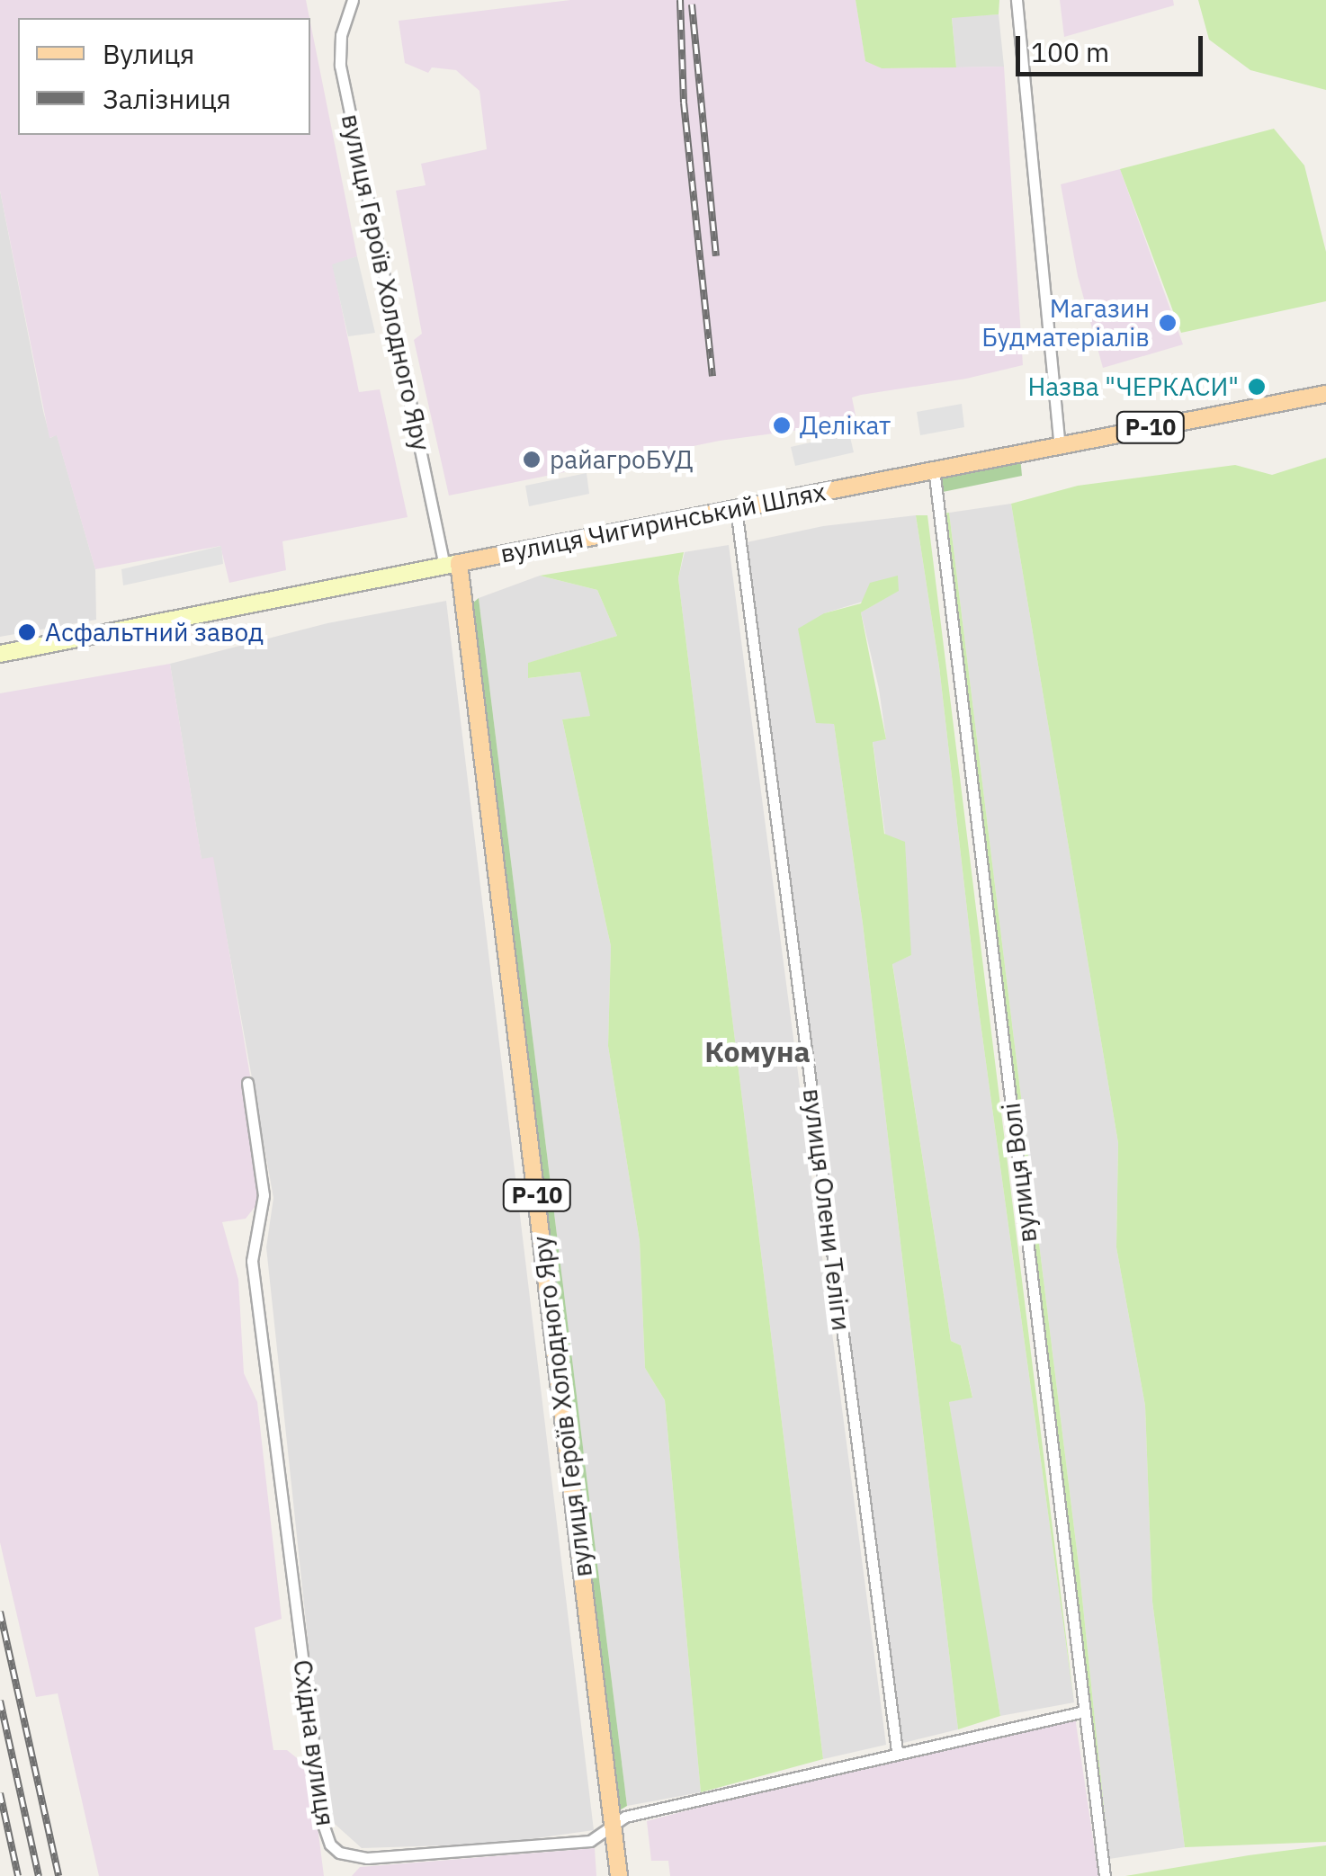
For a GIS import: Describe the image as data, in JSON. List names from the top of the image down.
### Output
{
  "streets": {
    "main road": ["вулиця Героїв Холодного Яру", "Р-10", "вулиця Чигиринський Шлях"],
    "street": ["вулиця Волі", "вулиця Олени Теліги", "Східна вулиця"]
  },
  "crossings": [
    ["вулиця Героїв Холодного Яру", "вулиця Чигиринський Шлях"],
    ["вулиця Героїв Холодного Яру", "Східна вулиця"],
    ["вулиця Чигиринський Шлях", "вулиця Волі"],
    ["вулиця Чигиринський Шлях", "вулиця Олени Теліги"],
    ["вулиця Волі", "Східна вулиця"],
    ["вулиця Олени Теліги", "Східна вулиця"]
  ],
  "districts": ["Комуна"],
  "places": [
    "Магазин Будматеріалів",
    "Назва \"ЧЕРКАСИ\"",
    "Делікат",
    "райагроБУД",
    "Асфальтний завод"
  ],
  "legend": ["Вулиця", "Залізниця"],
  "scale_bar": "100 m"
}
